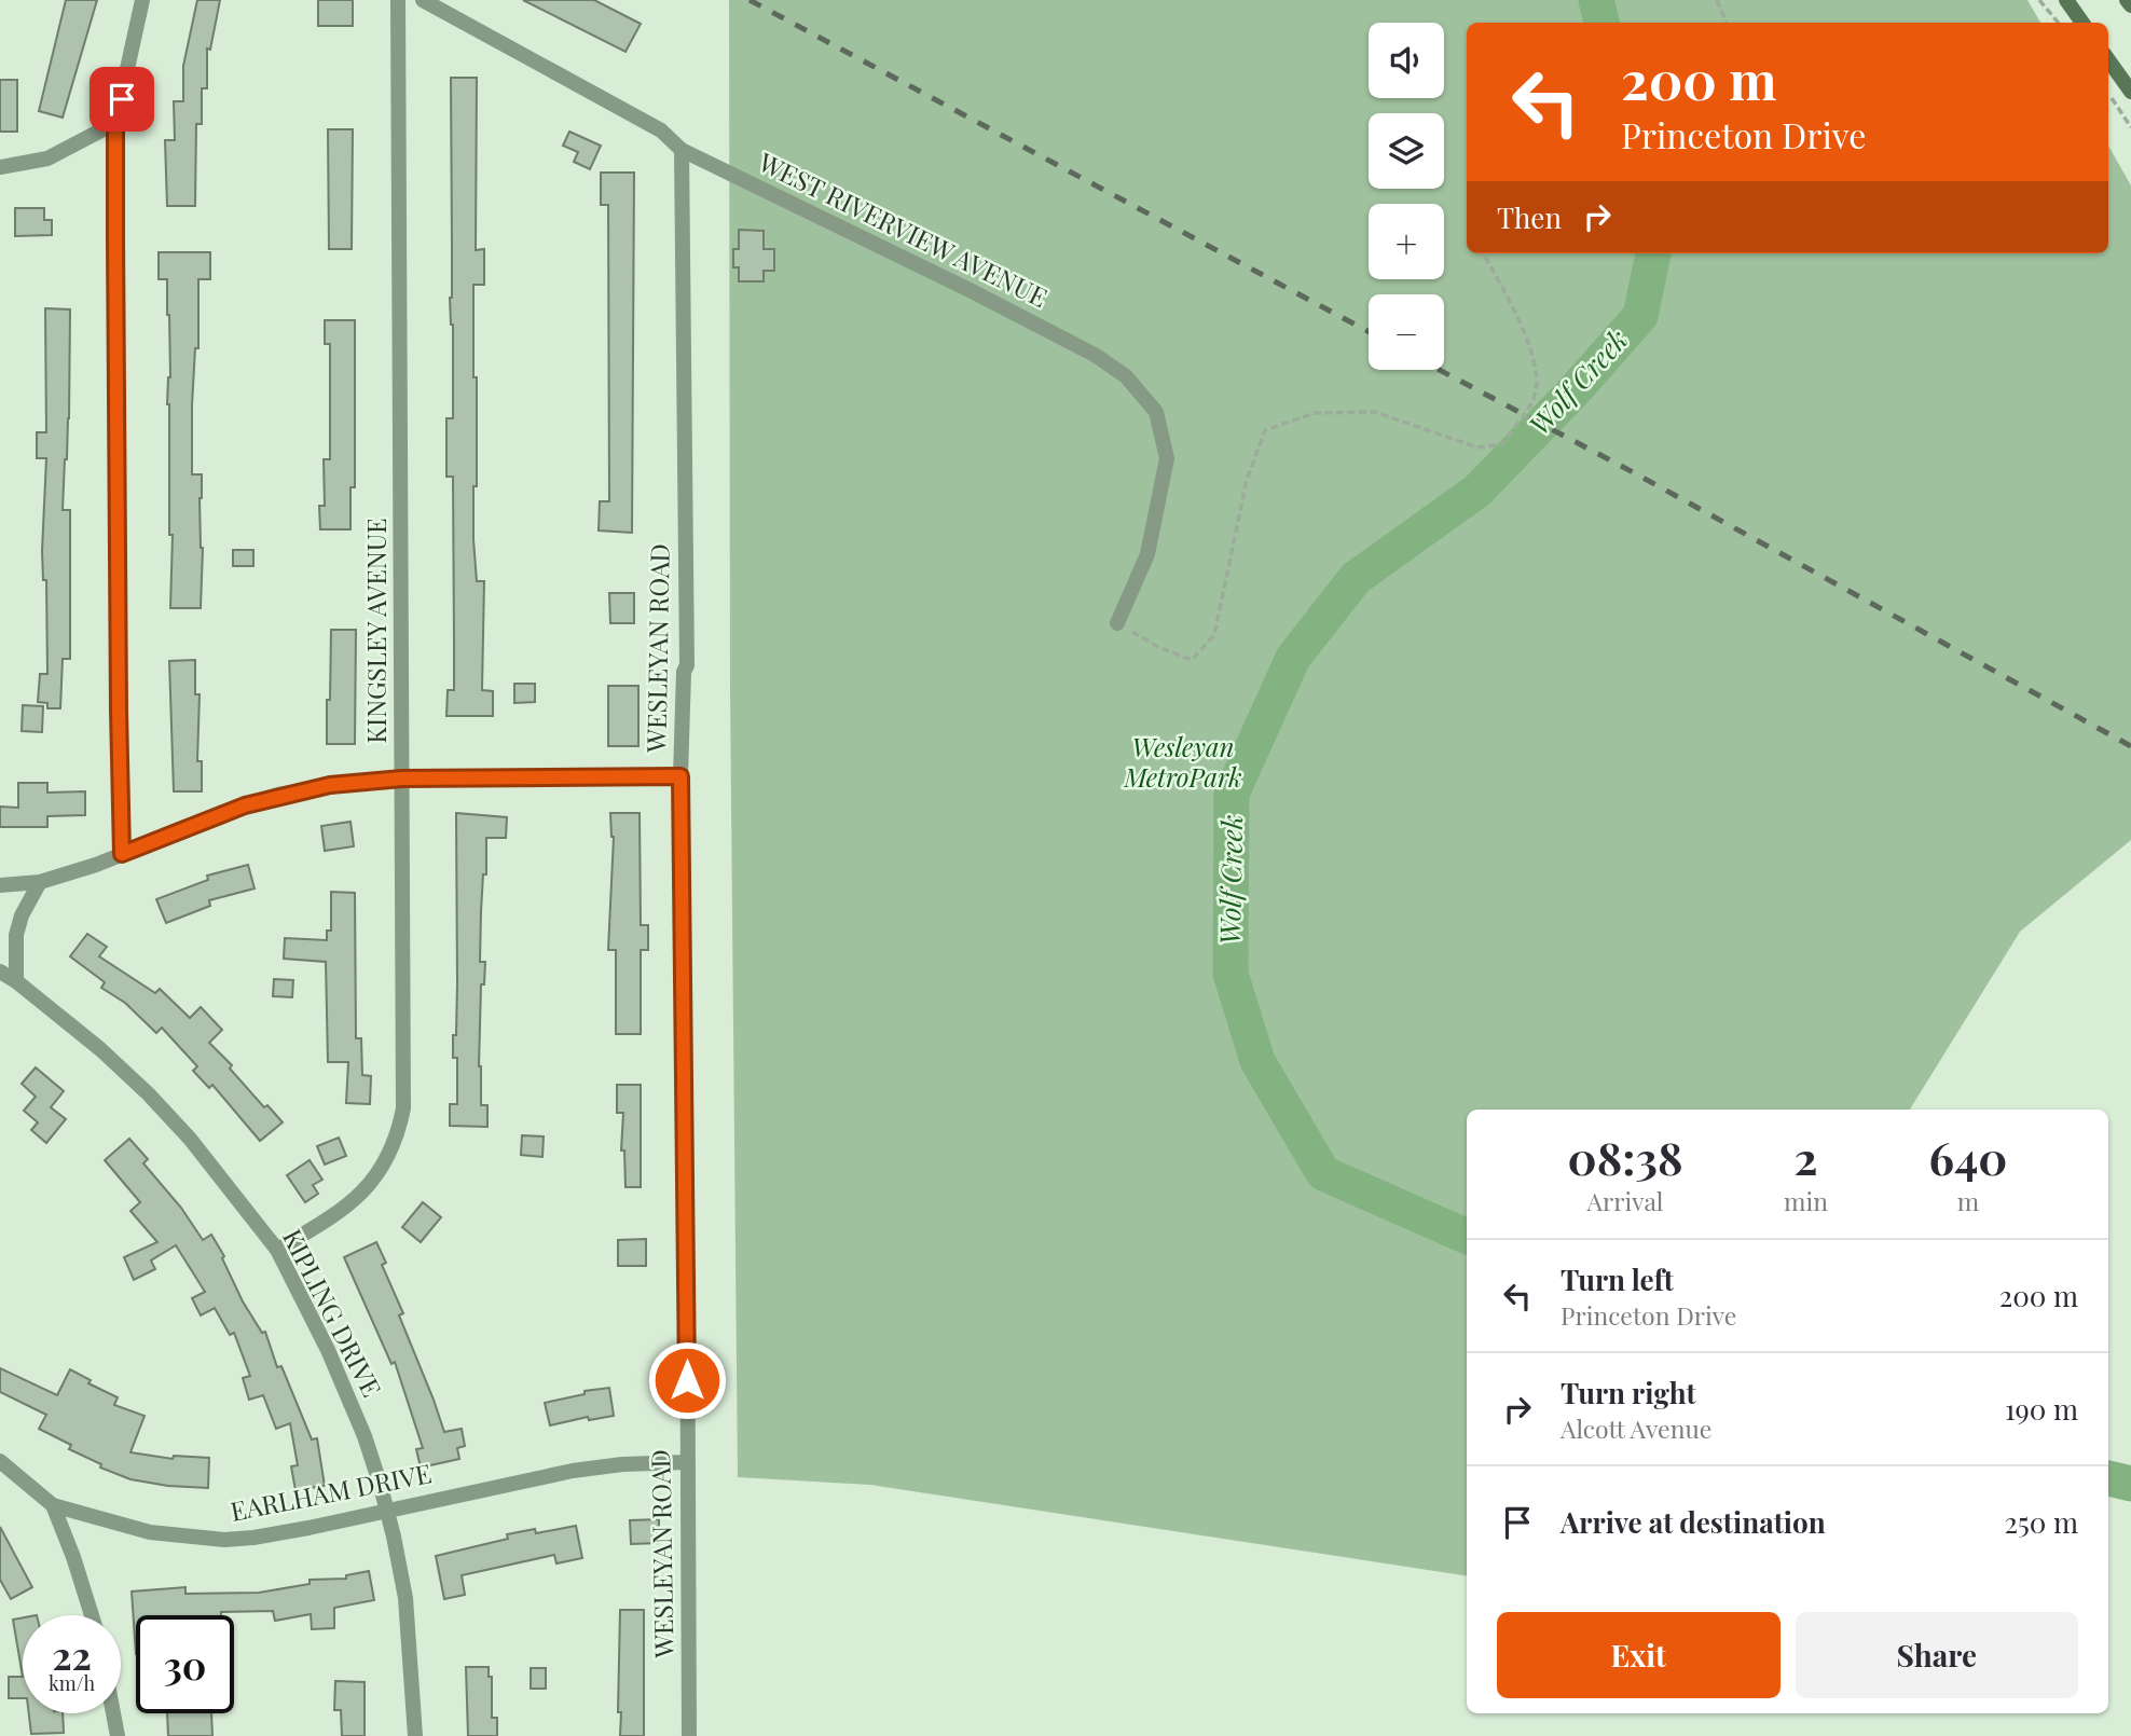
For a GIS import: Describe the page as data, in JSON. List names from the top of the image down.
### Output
{
  "streets": {
    "street": [
      "WEST RIVERVIEW AVENUE",
      "KINGSLEY AVENUE",
      "WESLEYAN ROAD",
      "KIPLING DRIVE",
      "EARLHAM DRIVE"
    ]
  },
  "crossings": [
    ["WEST RIVERVIEW AVENUE", "WESLEYAN ROAD"],
    ["KINGSLEY AVENUE", "KIPLING DRIVE"],
    ["WESLEYAN ROAD", "EARLHAM DRIVE"],
    ["KIPLING DRIVE", "EARLHAM DRIVE"]
  ],
  "water": ["Wolf Creek"],
  "parks": ["Wesleyan MetroPark"],
  "page": {
    "map_buttons": ["+", "−"],
    "turn": ["200 m", "Princeton Drive"],
    "then": "Then",
    "eta": [
      "08:38",
      "Arrival",
      "2",
      "min",
      "640",
      "m"
    ],
    "list": [
      {
        "name": "Turn left",
        "note": "Princeton Drive",
        "value": "200 m"
      },
      {
        "name": "Turn right",
        "note": "Alcott Avenue",
        "value": "190 m"
      },
      {
        "name": "Arrive at destination",
        "value": "250 m"
      }
    ],
    "buttons": ["Exit", "Share"],
    "speed": "22 km/h",
    "limit": "30"
  }
}
